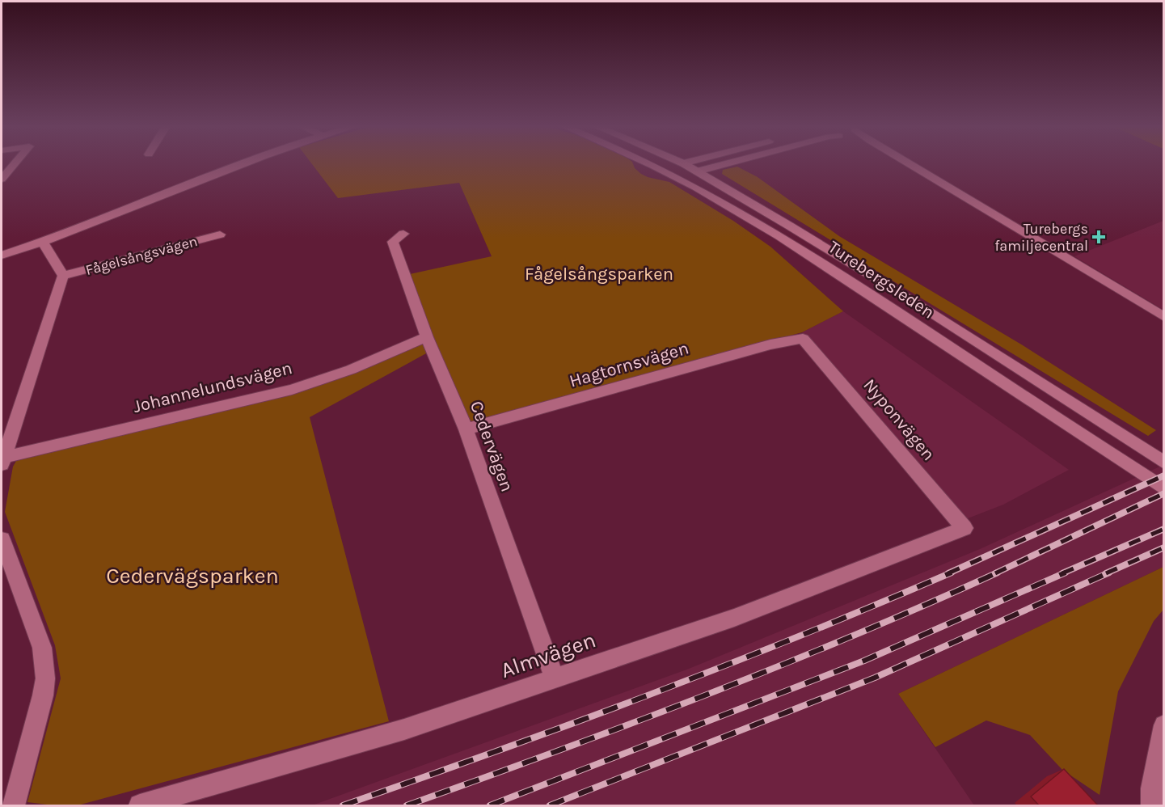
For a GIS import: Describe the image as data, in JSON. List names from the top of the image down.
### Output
{
  "streets": {
    "main road": ["Turebergsleden"],
    "street": [
      "Fågelsångsvägen",
      "Hagtornsvägen",
      "Johannelundsvägen",
      "Nyponvägen",
      "Cedervägen",
      "Almvägen"
    ]
  },
  "crossings": [
    ["Fågelsångsvägen", "Johannelundsvägen"],
    ["Hagtornsvägen", "Nyponvägen"],
    ["Hagtornsvägen", "Cedervägen"],
    ["Johannelundsvägen", "Cedervägen"],
    ["Nyponvägen", "Almvägen"],
    ["Cedervägen", "Almvägen"]
  ],
  "parks": ["Fågelsångsparken", "Cedervägsparken"],
  "places": {
    "health": ["Turebergs familjecentral"]
  }
}
